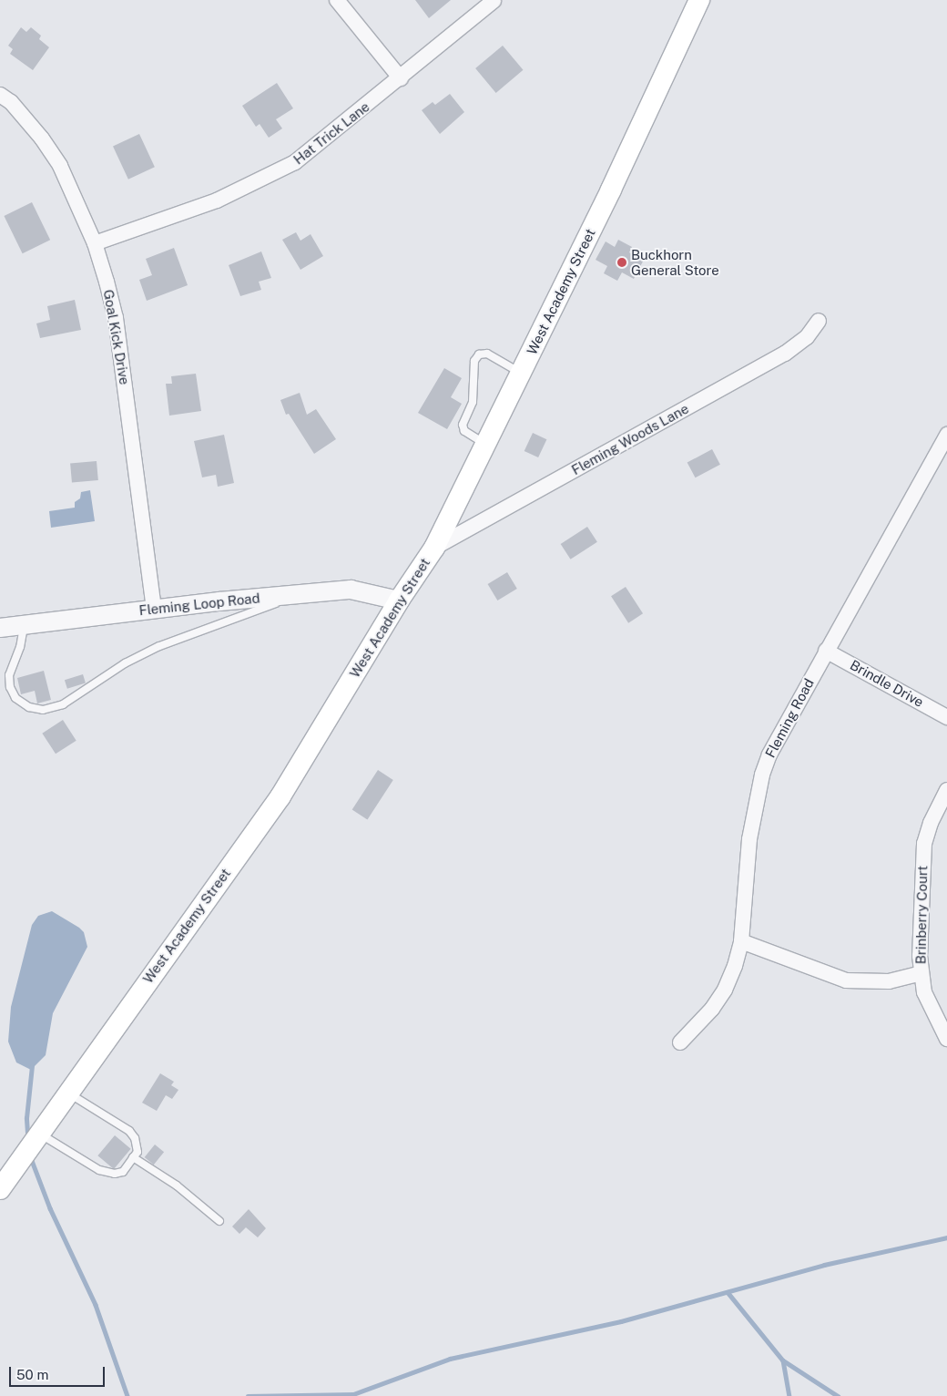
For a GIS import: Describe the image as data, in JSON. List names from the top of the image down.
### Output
{
  "streets": {
    "main road": ["West Academy Street"],
    "street": [
      "Hat Trick Lane",
      "Goal Kick Drive",
      "Fleming Woods Lane",
      "Fleming Loop Road",
      "Brindle Drive",
      "Fleming Road",
      "Brinberry Court"
    ]
  },
  "crossings": [
    ["Hat Trick Lane", "Goal Kick Drive"],
    ["West Academy Street", "Fleming Woods Lane"],
    ["West Academy Street", "Fleming Loop Road"],
    ["Goal Kick Drive", "Fleming Loop Road"],
    ["Brindle Drive", "Fleming Road"]
  ],
  "places": ["Buckhorn General Store"],
  "scale_bar": "50 m"
}
